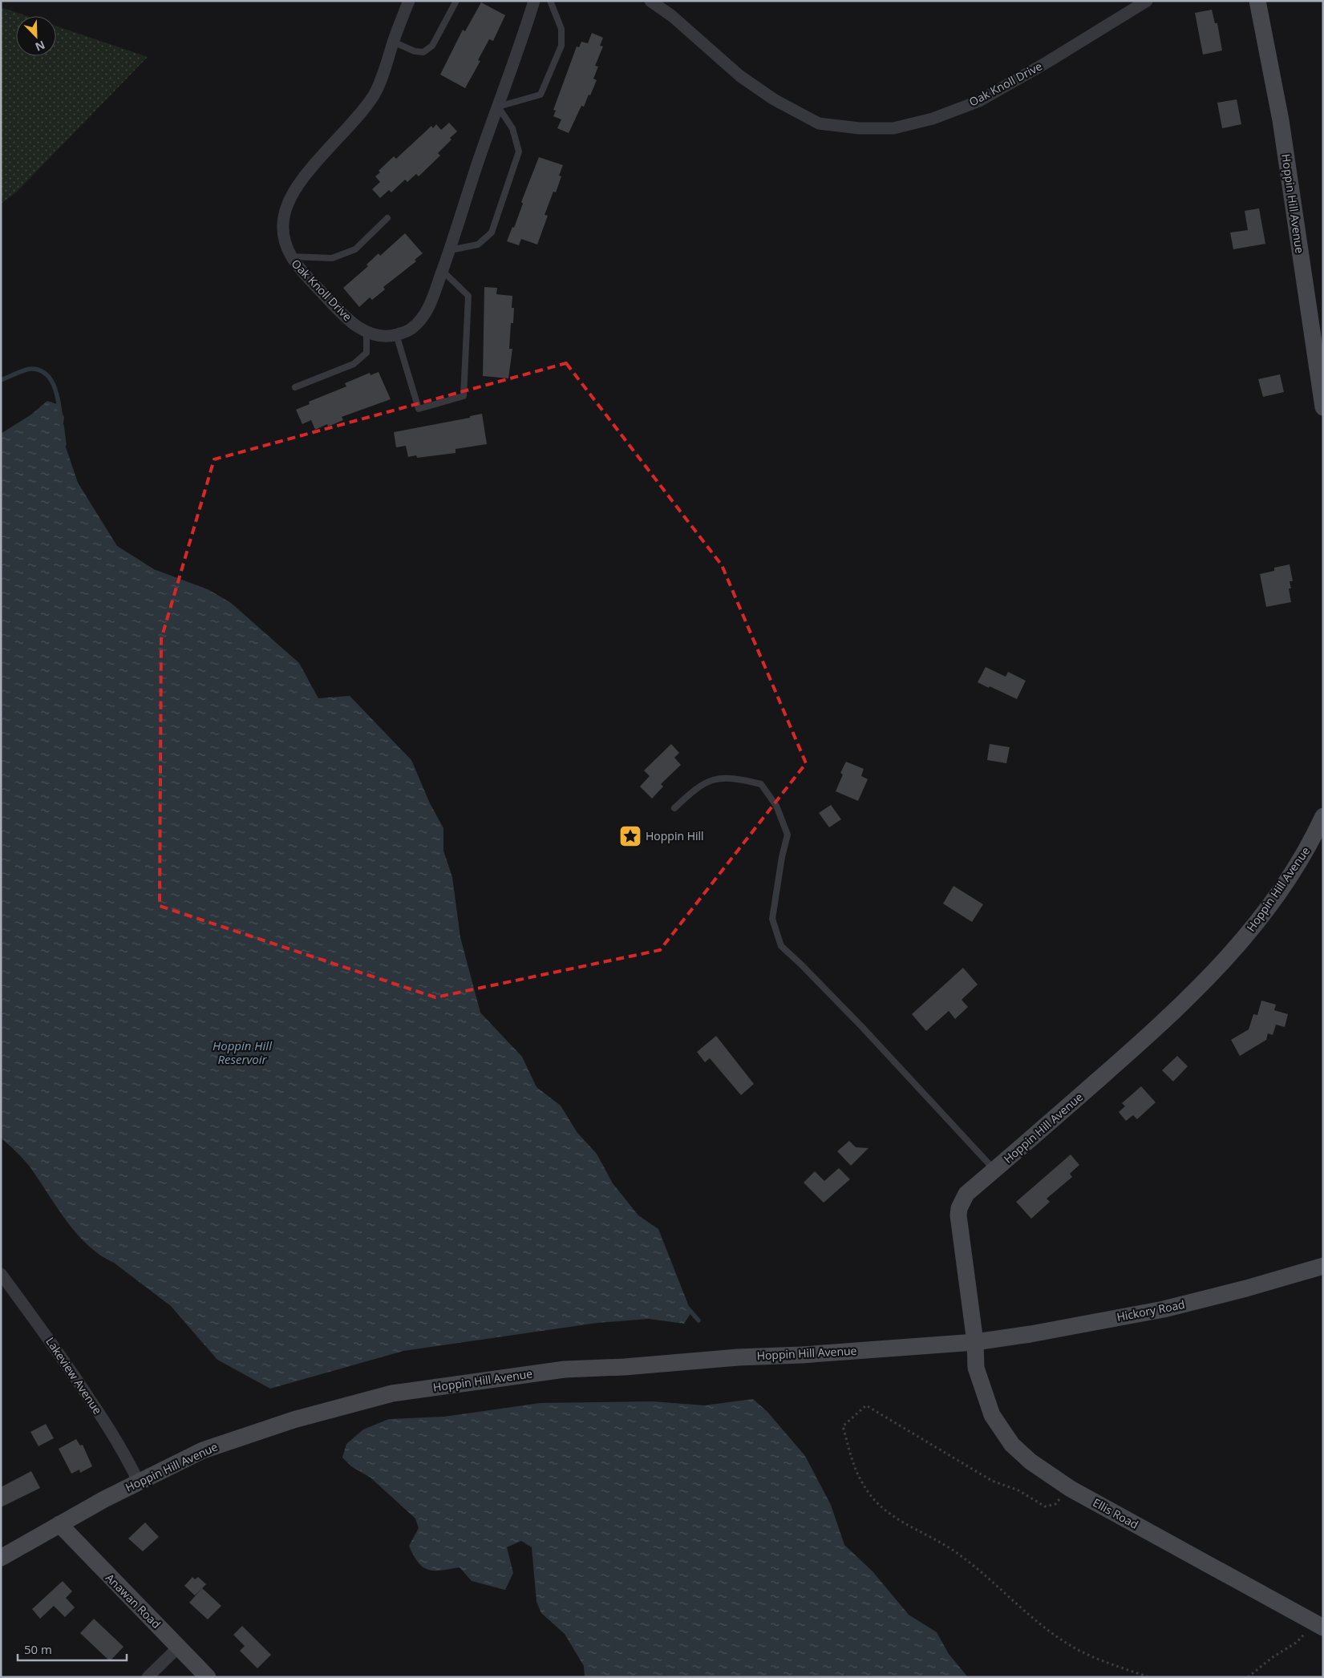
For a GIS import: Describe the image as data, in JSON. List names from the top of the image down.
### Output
{
  "streets": {
    "street": [
      "Oak Knoll Drive",
      "Hoppin Hill Avenue",
      "Hickory Road",
      "Lakeview Avenue",
      "Ellis Road",
      "Anawan Road"
    ]
  },
  "crossings": [
    ["Hoppin Hill Avenue", "Hickory Road"],
    ["Hoppin Hill Avenue", "Lakeview Avenue"],
    ["Hoppin Hill Avenue", "Ellis Road"],
    ["Hoppin Hill Avenue", "Anawan Road"],
    ["Hickory Road", "Ellis Road"]
  ],
  "water": ["Hoppin Hill Reservoir"],
  "places": {
    "place": ["Hoppin Hill"]
  },
  "scale_bar": "50 m",
  "north": "bottom right"
}
